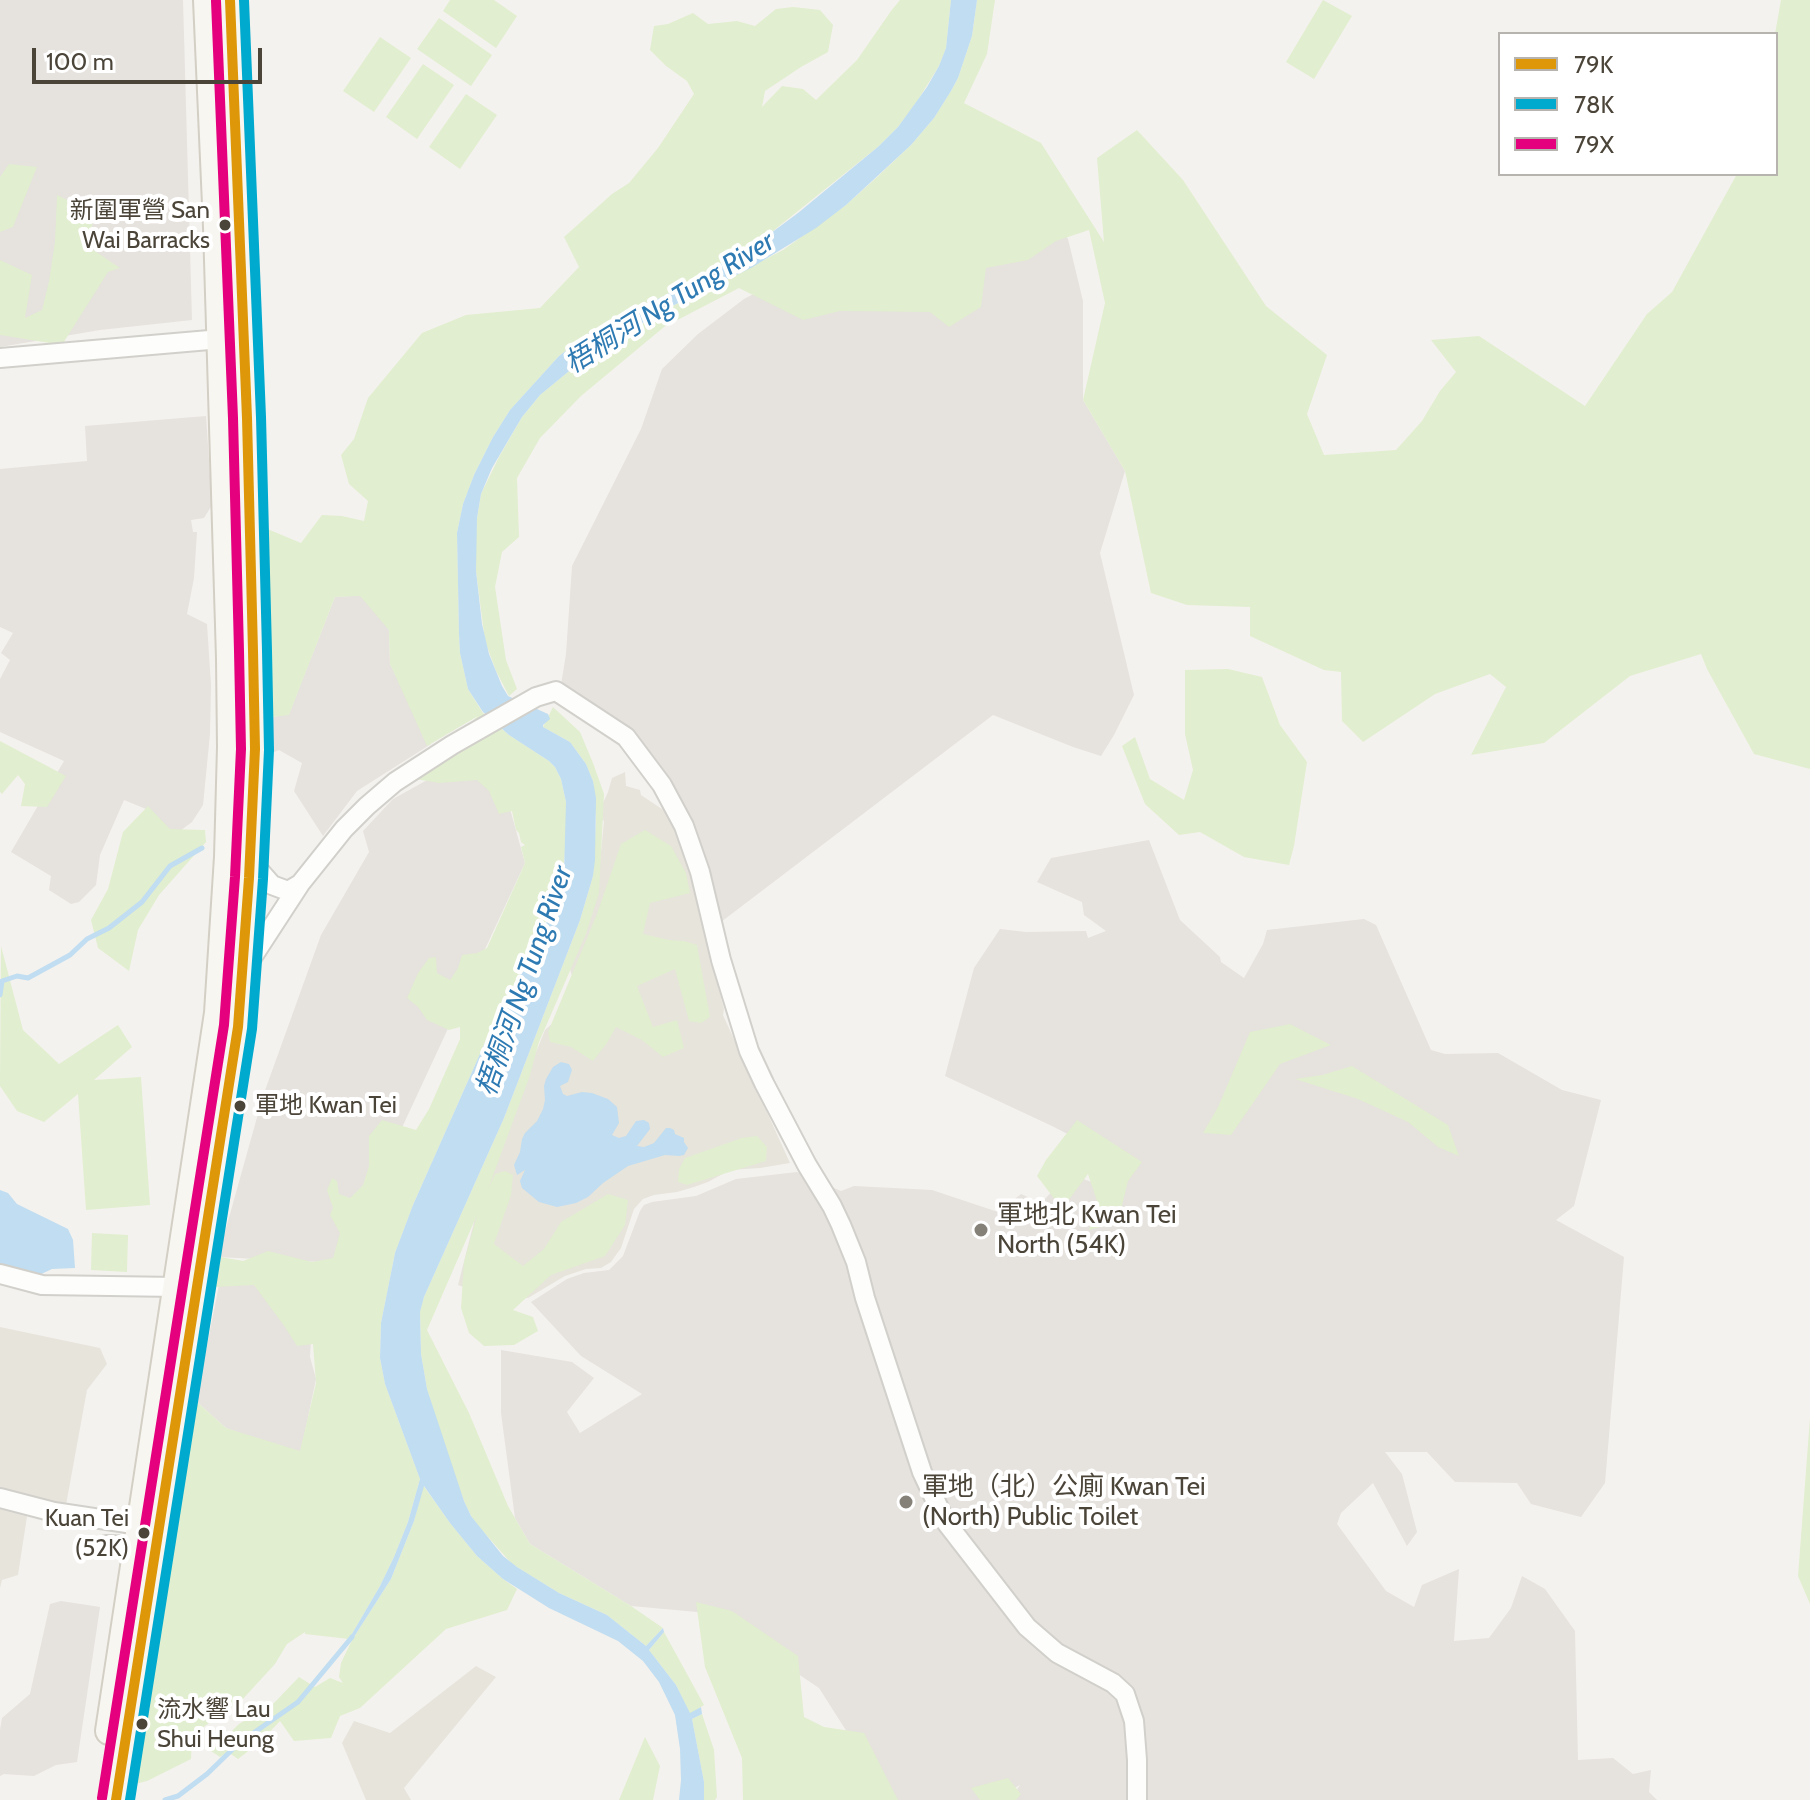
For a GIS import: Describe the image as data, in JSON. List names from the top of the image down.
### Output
{
  "water": ["梧桐河 Ng Tung River"],
  "places": [
    "新圍軍營 San Wai Barracks",
    "軍地 Kwan Tei",
    "軍地北 Kwan Tei North (54K)",
    "軍地（北）公廁 Kwan Tei (North) Public Toilet",
    "Kuan Tei (52K)",
    "流水響 Lau Shui Heung"
  ],
  "lines": ["transit line 79K", "transit line 78K", "transit line 79X"],
  "legend": ["79K", "78K", "79X"],
  "scale_bar": "100 m"
}
